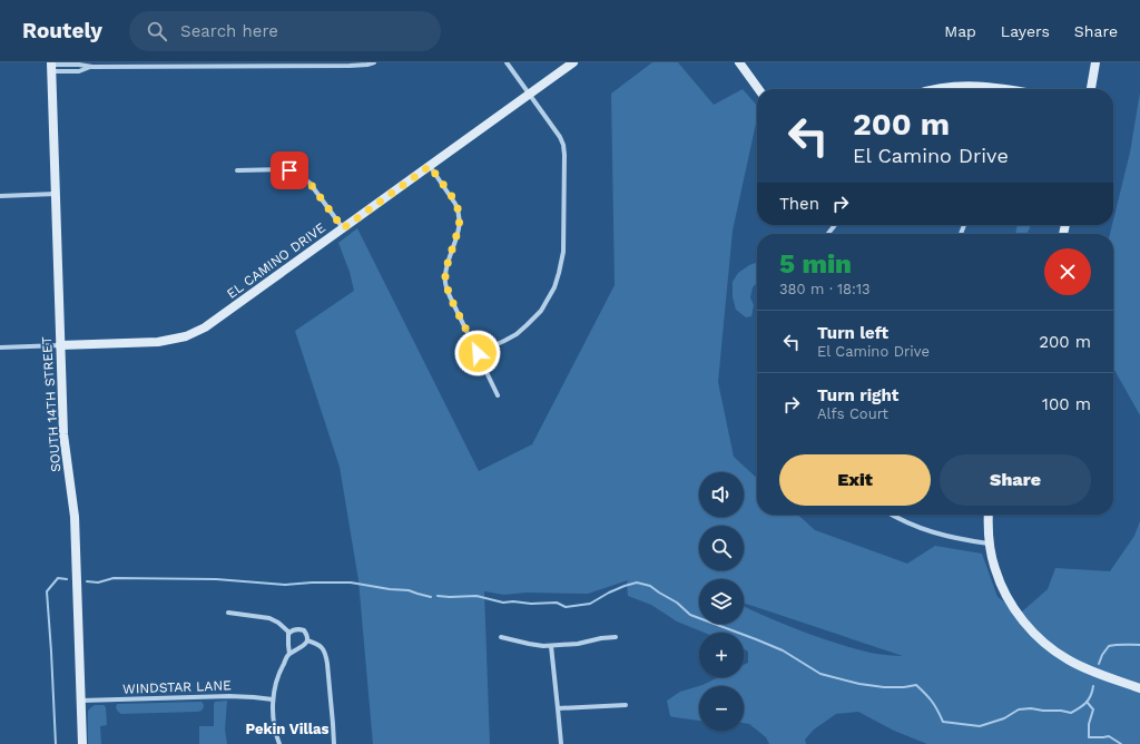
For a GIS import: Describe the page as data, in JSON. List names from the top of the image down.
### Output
{
  "streets": {
    "street": ["EL CAMINO DRIVE", "SOUTH 14TH STREET", "WINDSTAR LANE"]
  },
  "crossings": [
    ["EL CAMINO DRIVE", "SOUTH 14TH STREET"],
    ["SOUTH 14TH STREET", "WINDSTAR LANE"]
  ],
  "districts": ["Pekin Villas"],
  "page": {
    "header": "Routely",
    "search": "Search here",
    "nav": ["Map", "Layers", "Share"],
    "turn": ["200 m", "El Camino Drive"],
    "then": "Then",
    "heading": ["5 min", "380 m · 18:13"],
    "list": [
      {
        "name": "Turn left",
        "note": "El Camino Drive",
        "value": "200 m"
      },
      {
        "name": "Turn right",
        "note": "Alfs Court",
        "value": "100 m"
      }
    ],
    "buttons": ["Exit", "Share"],
    "map_buttons": ["+", "−"]
  }
}
